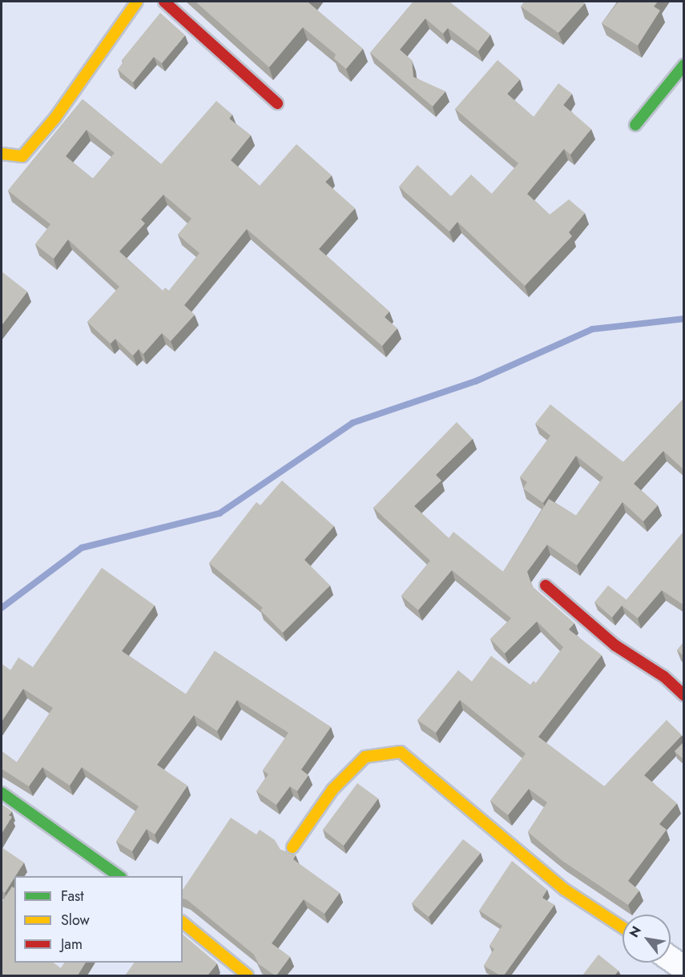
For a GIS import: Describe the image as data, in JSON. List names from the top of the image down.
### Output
{
  "legend": ["Fast", "Slow", "Jam"],
  "north": "top left"
}
